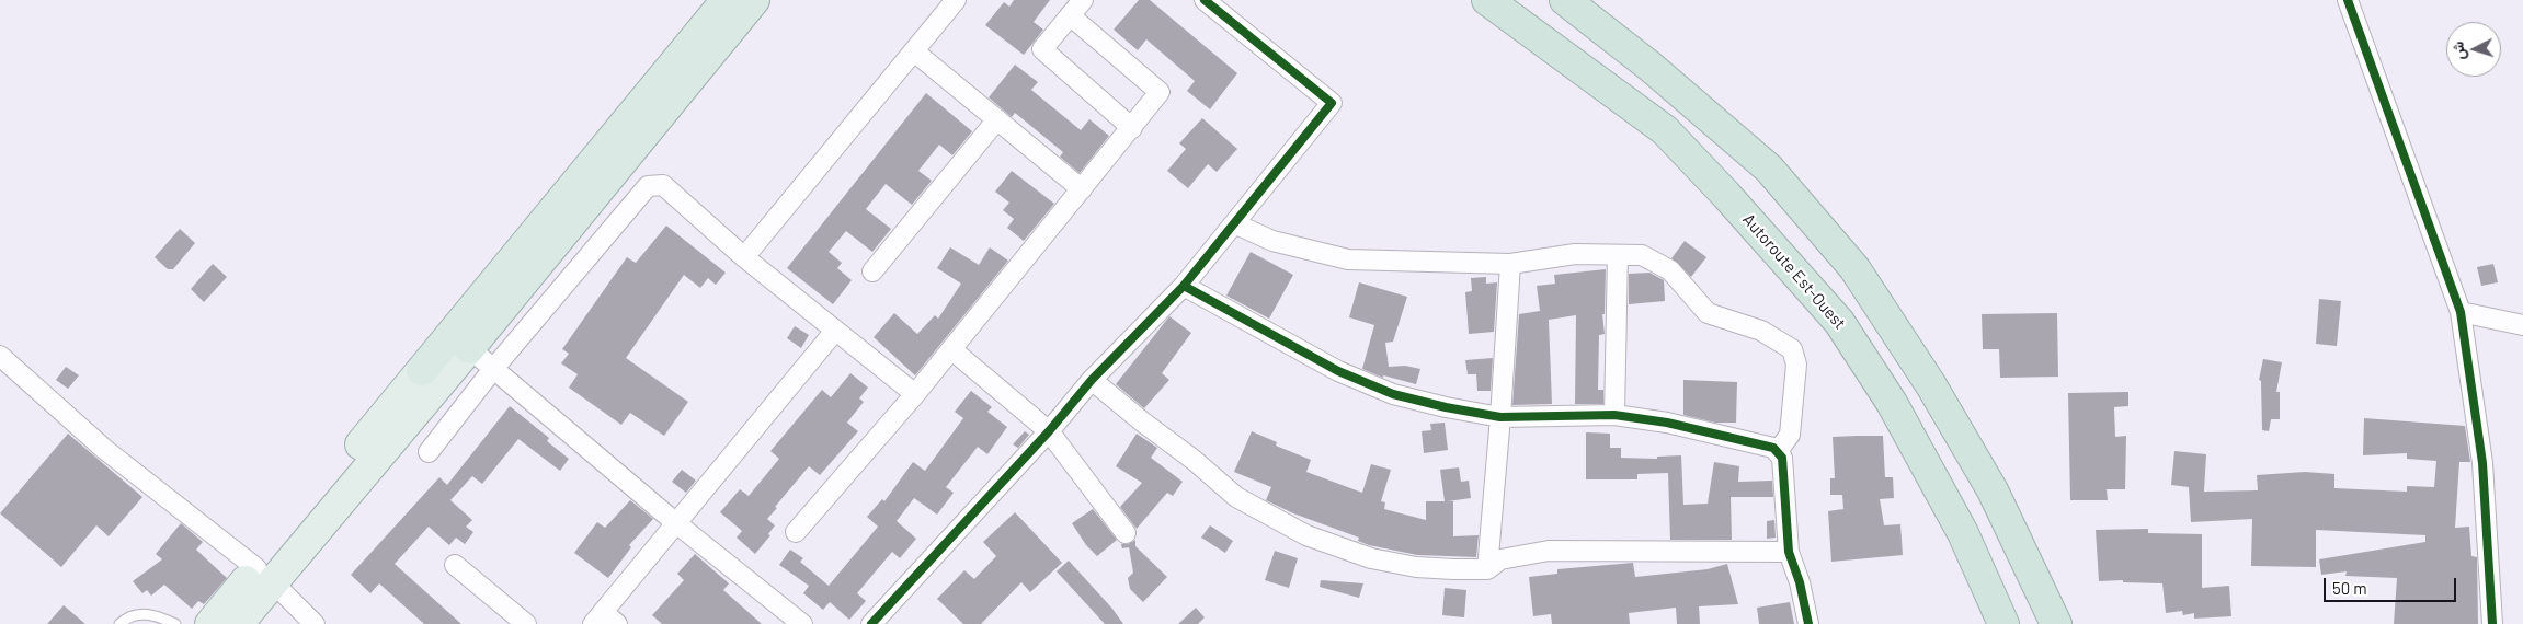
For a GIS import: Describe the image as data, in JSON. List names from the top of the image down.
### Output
{
  "streets": {
    "highway": ["Autoroute Est-Ouest"]
  },
  "scale_bar": "50 m",
  "north": "left"
}
